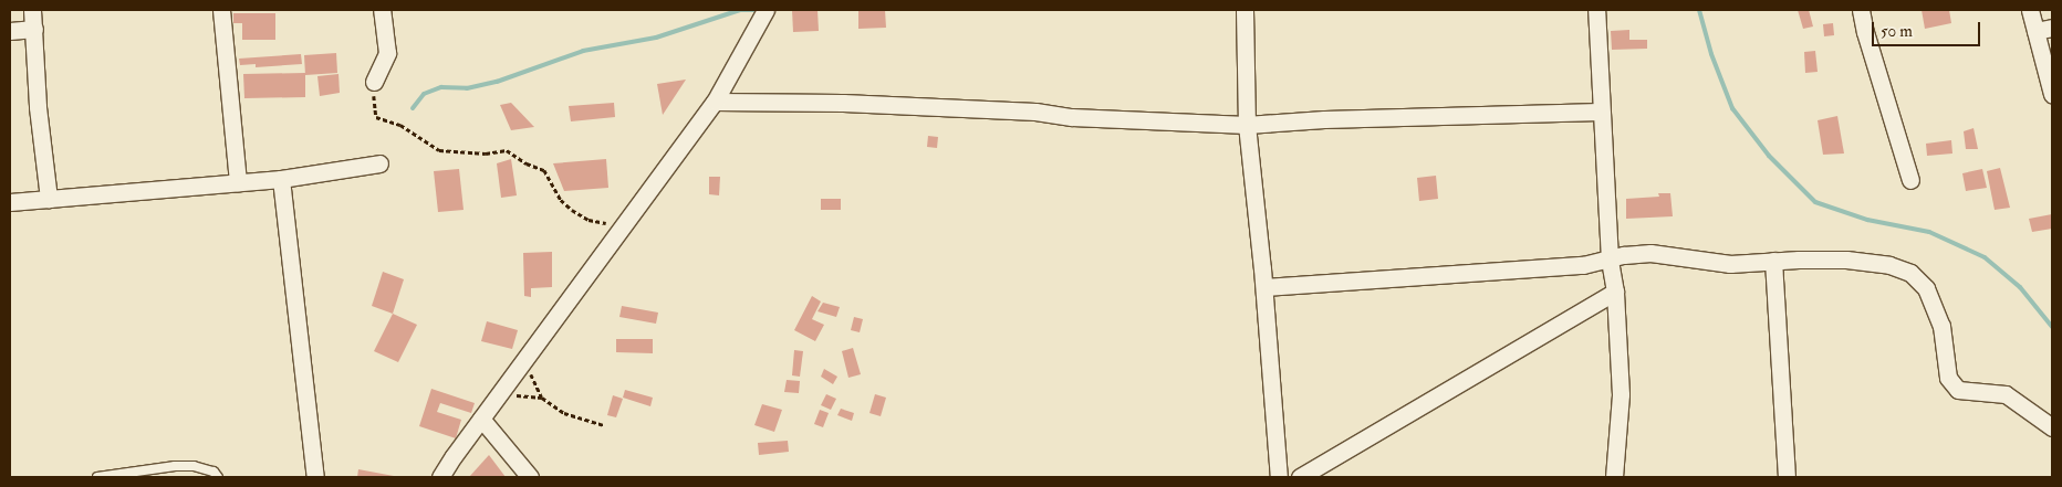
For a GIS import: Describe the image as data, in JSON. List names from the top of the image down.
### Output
{
  "scale_bar": "50 m"
}
